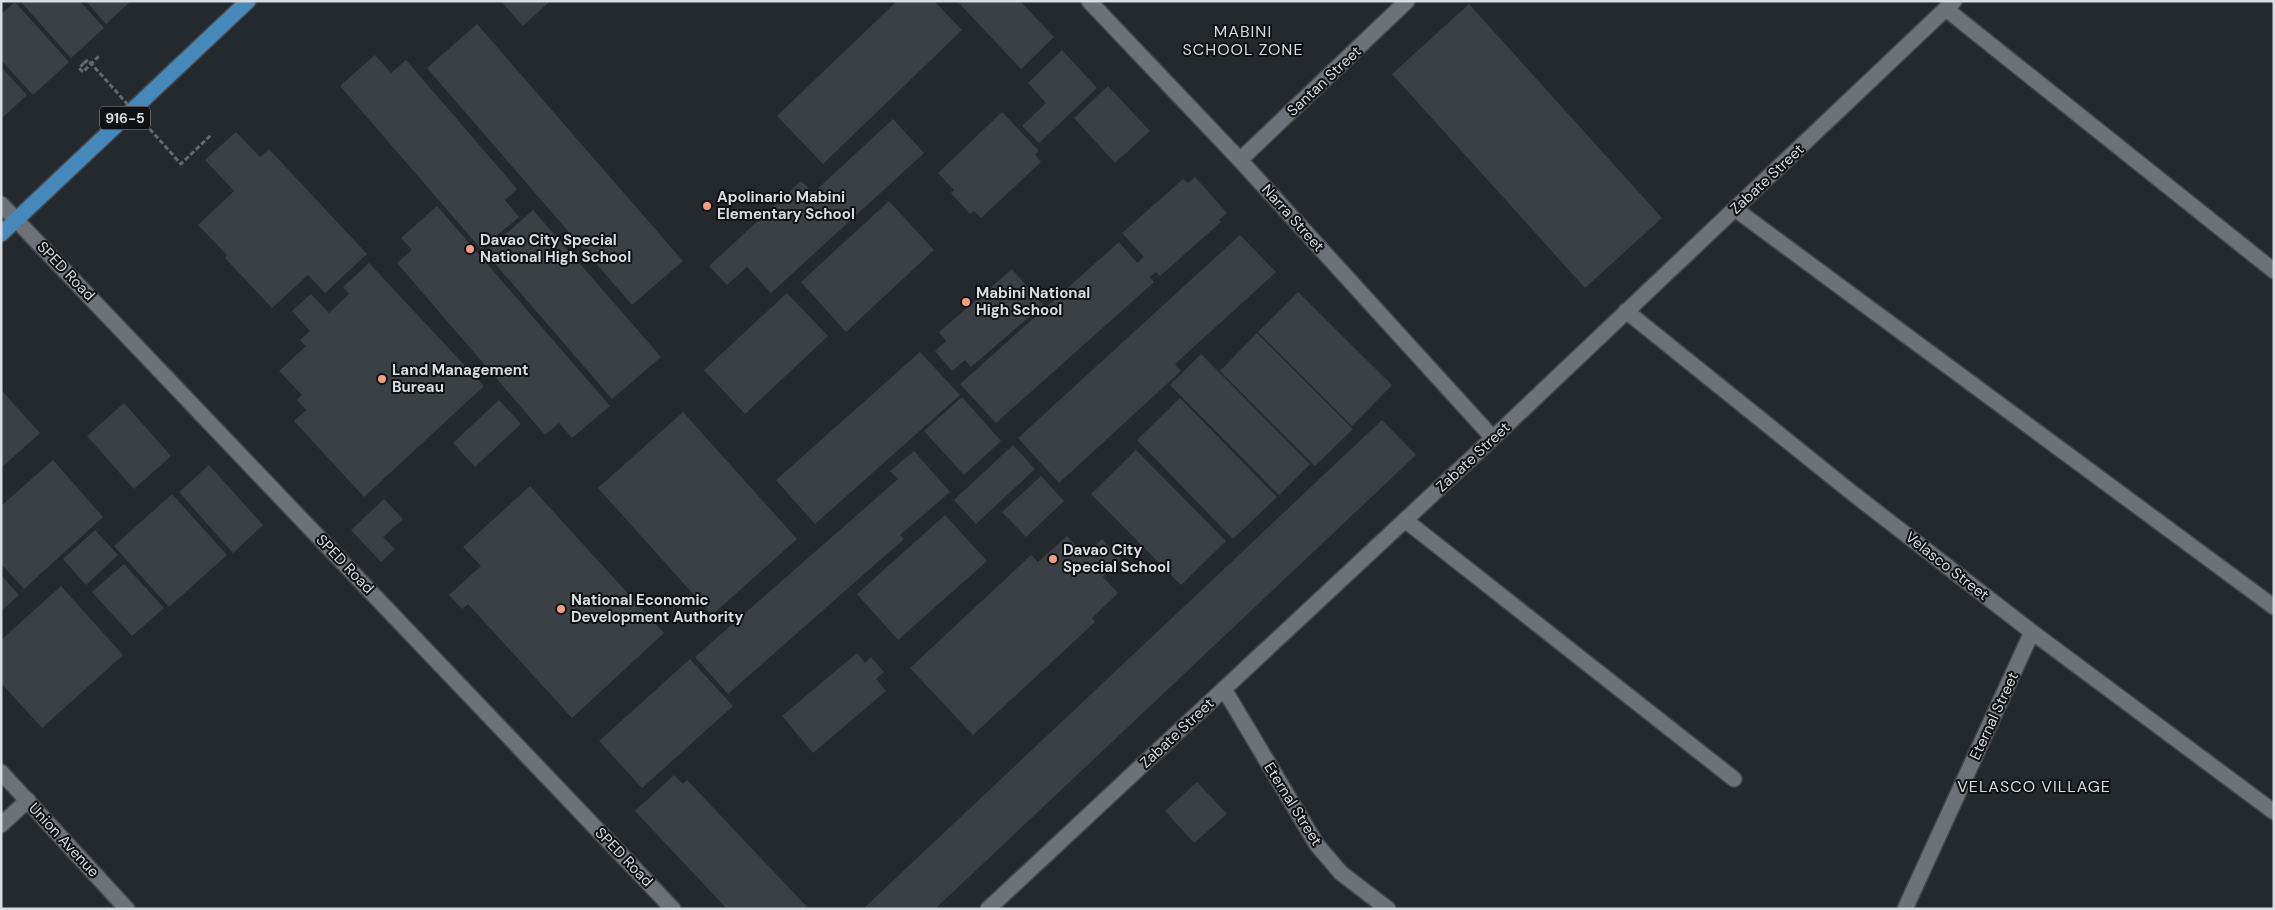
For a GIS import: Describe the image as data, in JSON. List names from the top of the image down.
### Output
{
  "streets": {
    "main road": ["916-5"],
    "street": [
      "Santan Street",
      "Zabate Street",
      "Narra Street",
      "SPED Road",
      "Velasco Street",
      "Eternal Street",
      "Union Avenue"
    ]
  },
  "crossings": [
    ["Santan Street", "Narra Street"],
    ["916-5", "SPED Road"],
    ["Zabate Street", "Narra Street"],
    ["Zabate Street", "Velasco Street"],
    ["Zabate Street", "Eternal Street"],
    ["Velasco Street", "Eternal Street"]
  ],
  "districts": ["MABINI SCHOOL ZONE", "VELASCO VILLAGE"],
  "places": [
    "Apolinario Mabini Elementary School",
    "Davao City Special National High School",
    "Mabini National High School",
    "Land Management Bureau",
    "Davao City Special School",
    "National Economic Development Authority"
  ]
}
